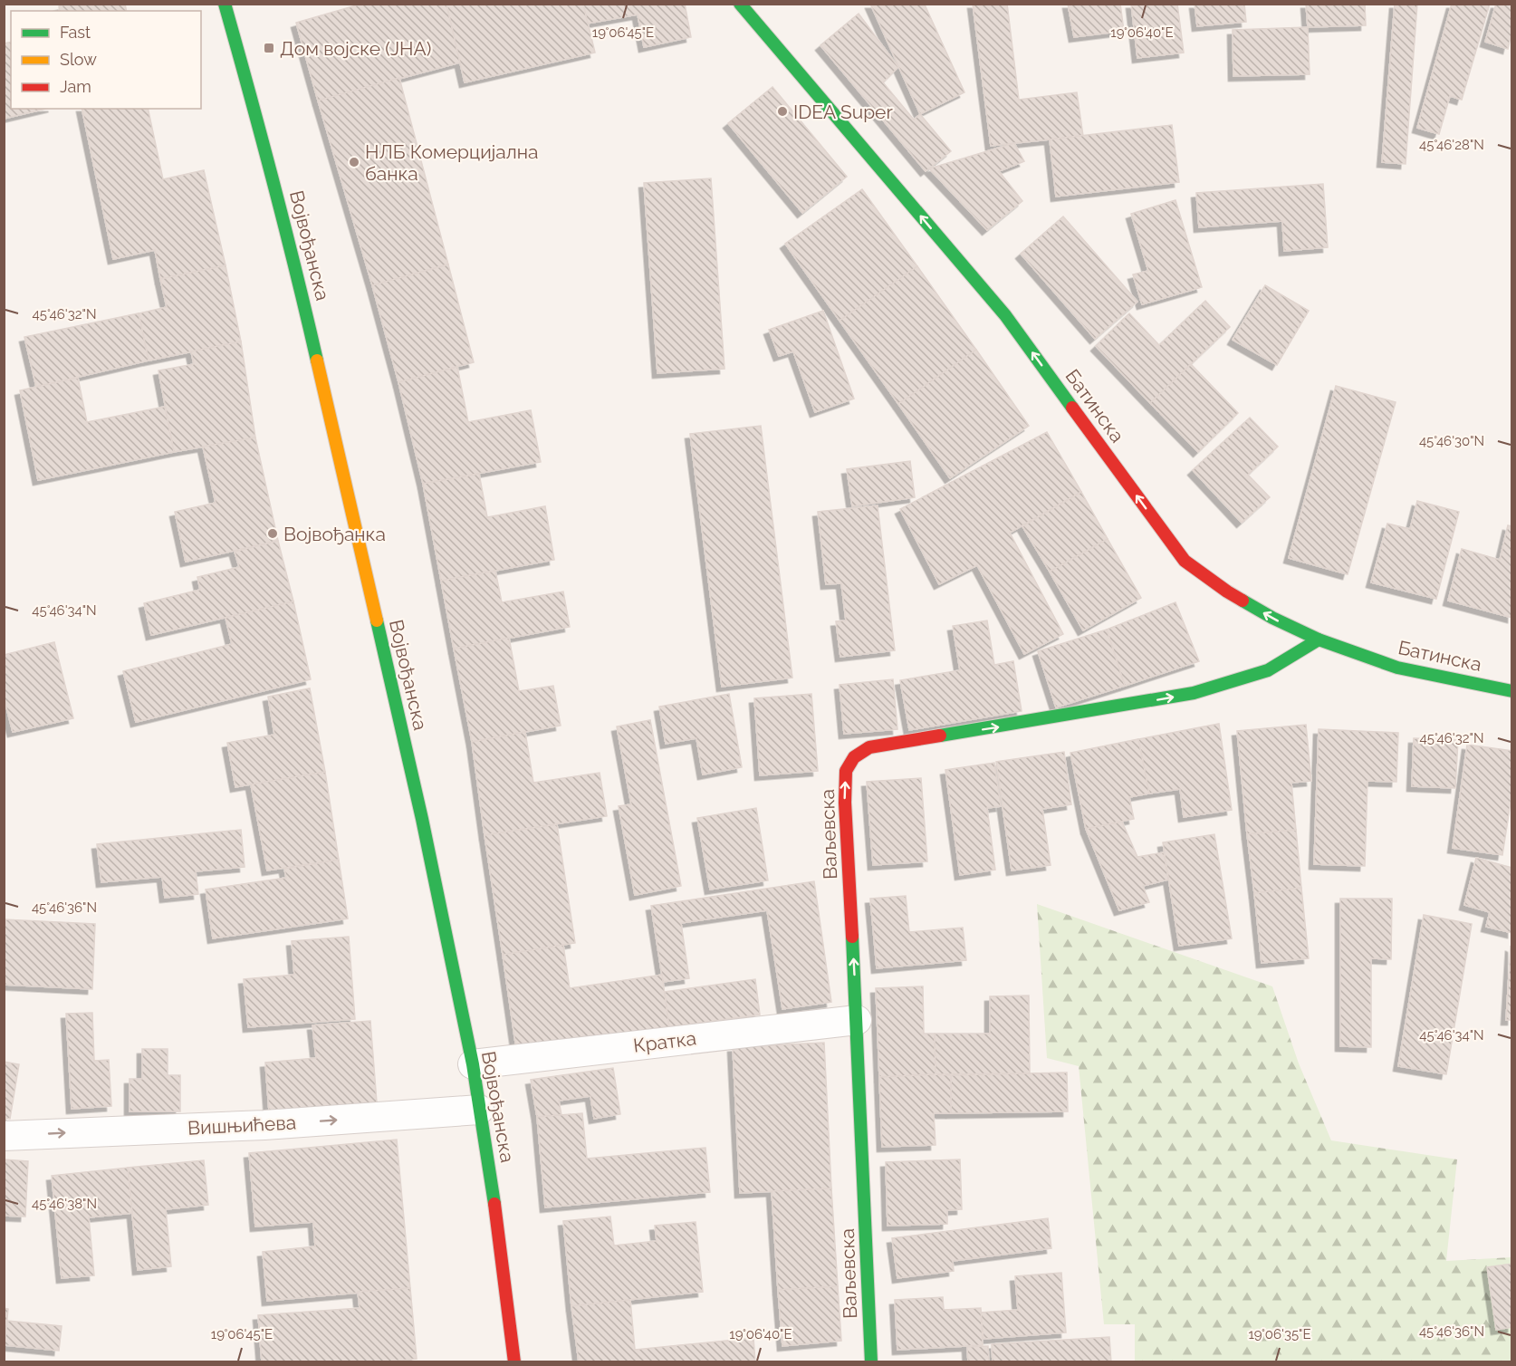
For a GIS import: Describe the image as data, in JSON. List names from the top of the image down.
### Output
{
  "streets": {
    "street": [
      "Војвођанска",
      "Батинска",
      "Ваљевска",
      "Кратка",
      "Вишњићева"
    ]
  },
  "crossings": [
    ["Војвођанска", "Кратка"],
    ["Војвођанска", "Вишњићева"],
    ["Батинска", "Ваљевска"],
    ["Ваљевска", "Кратка"]
  ],
  "one_way": ["Батинска", "Вишњићева"],
  "places": {
    "transit": ["Дом војске (ЈНА)"],
    "other": ["IDEA Super", "НЛБ Комерцијална банка", "Војвођанка"]
  },
  "legend": ["Fast", "Slow", "Jam"],
  "coordinates": [
    "19°06'45\"E",
    "19°06'40\"E",
    "45°46'28\"N",
    "45°46'32\"N",
    "45°46'30\"N",
    "45°46'34\"N",
    "45°46'36\"N",
    "45°46'38\"N",
    "19°06'35\"E"
  ]
}
